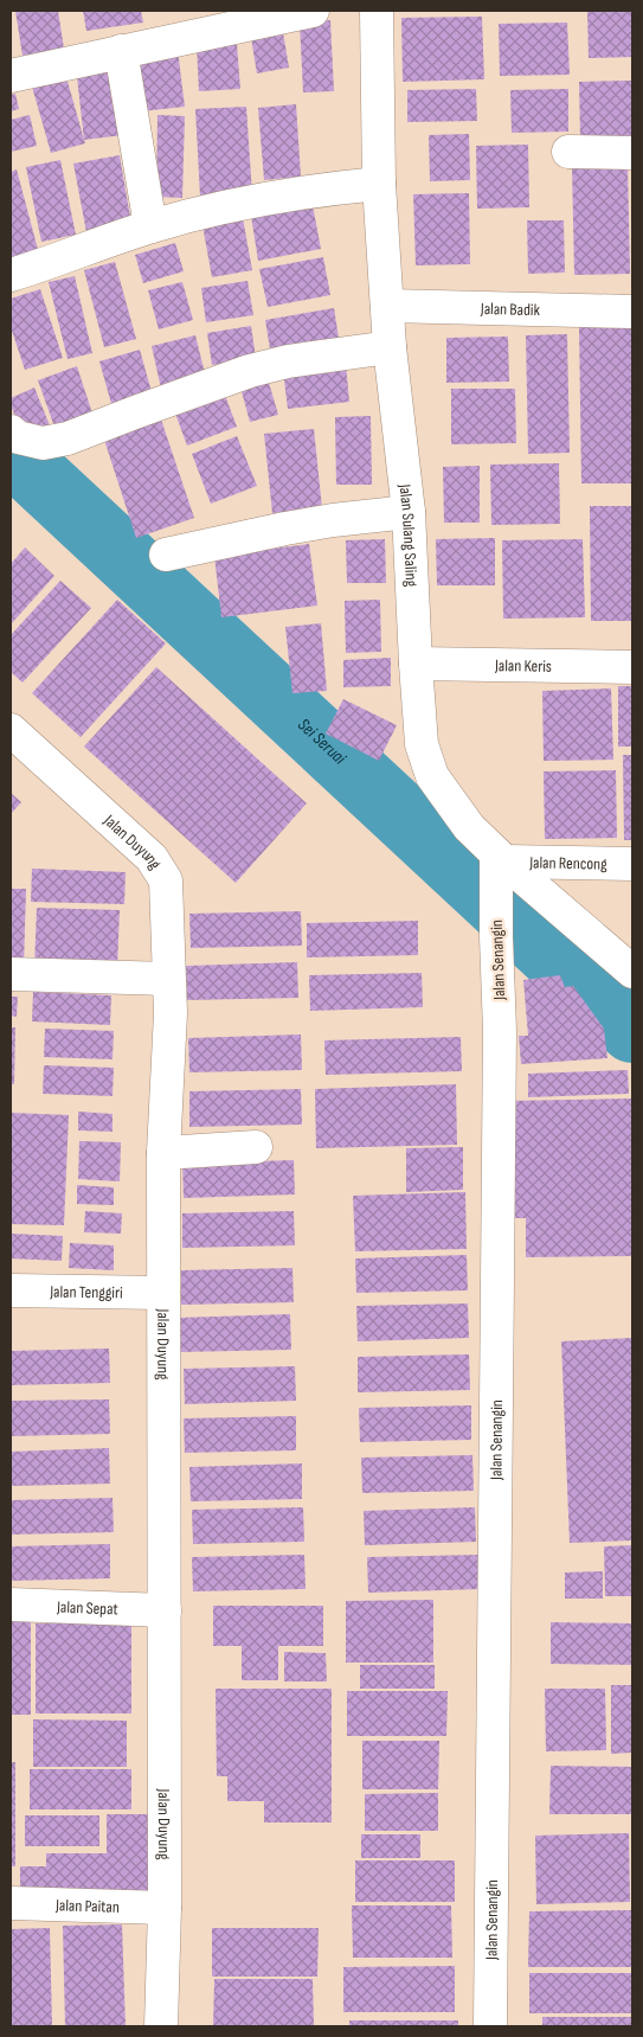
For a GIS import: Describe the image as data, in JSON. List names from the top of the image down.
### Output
{
  "streets": {
    "street": [
      "Jalan Badik",
      "Jalan Sulang Saling",
      "Jalan Keris",
      "Jalan Duyung",
      "Jalan Rencong",
      "Jalan Senangin",
      "Jalan Tenggiri",
      "Jalan Sepat",
      "Jalan Paitan"
    ]
  },
  "crossings": [
    ["Jalan Badik", "Jalan Sulang Saling"],
    ["Jalan Sulang Saling", "Jalan Keris"],
    ["Jalan Sulang Saling", "Jalan Rencong"],
    ["Jalan Sulang Saling", "Jalan Senangin"],
    ["Jalan Duyung", "Jalan Tenggiri"],
    ["Jalan Duyung", "Jalan Sepat"],
    ["Jalan Duyung", "Jalan Paitan"],
    ["Jalan Rencong", "Jalan Senangin"]
  ],
  "water": ["Sei Seruai"]
}
